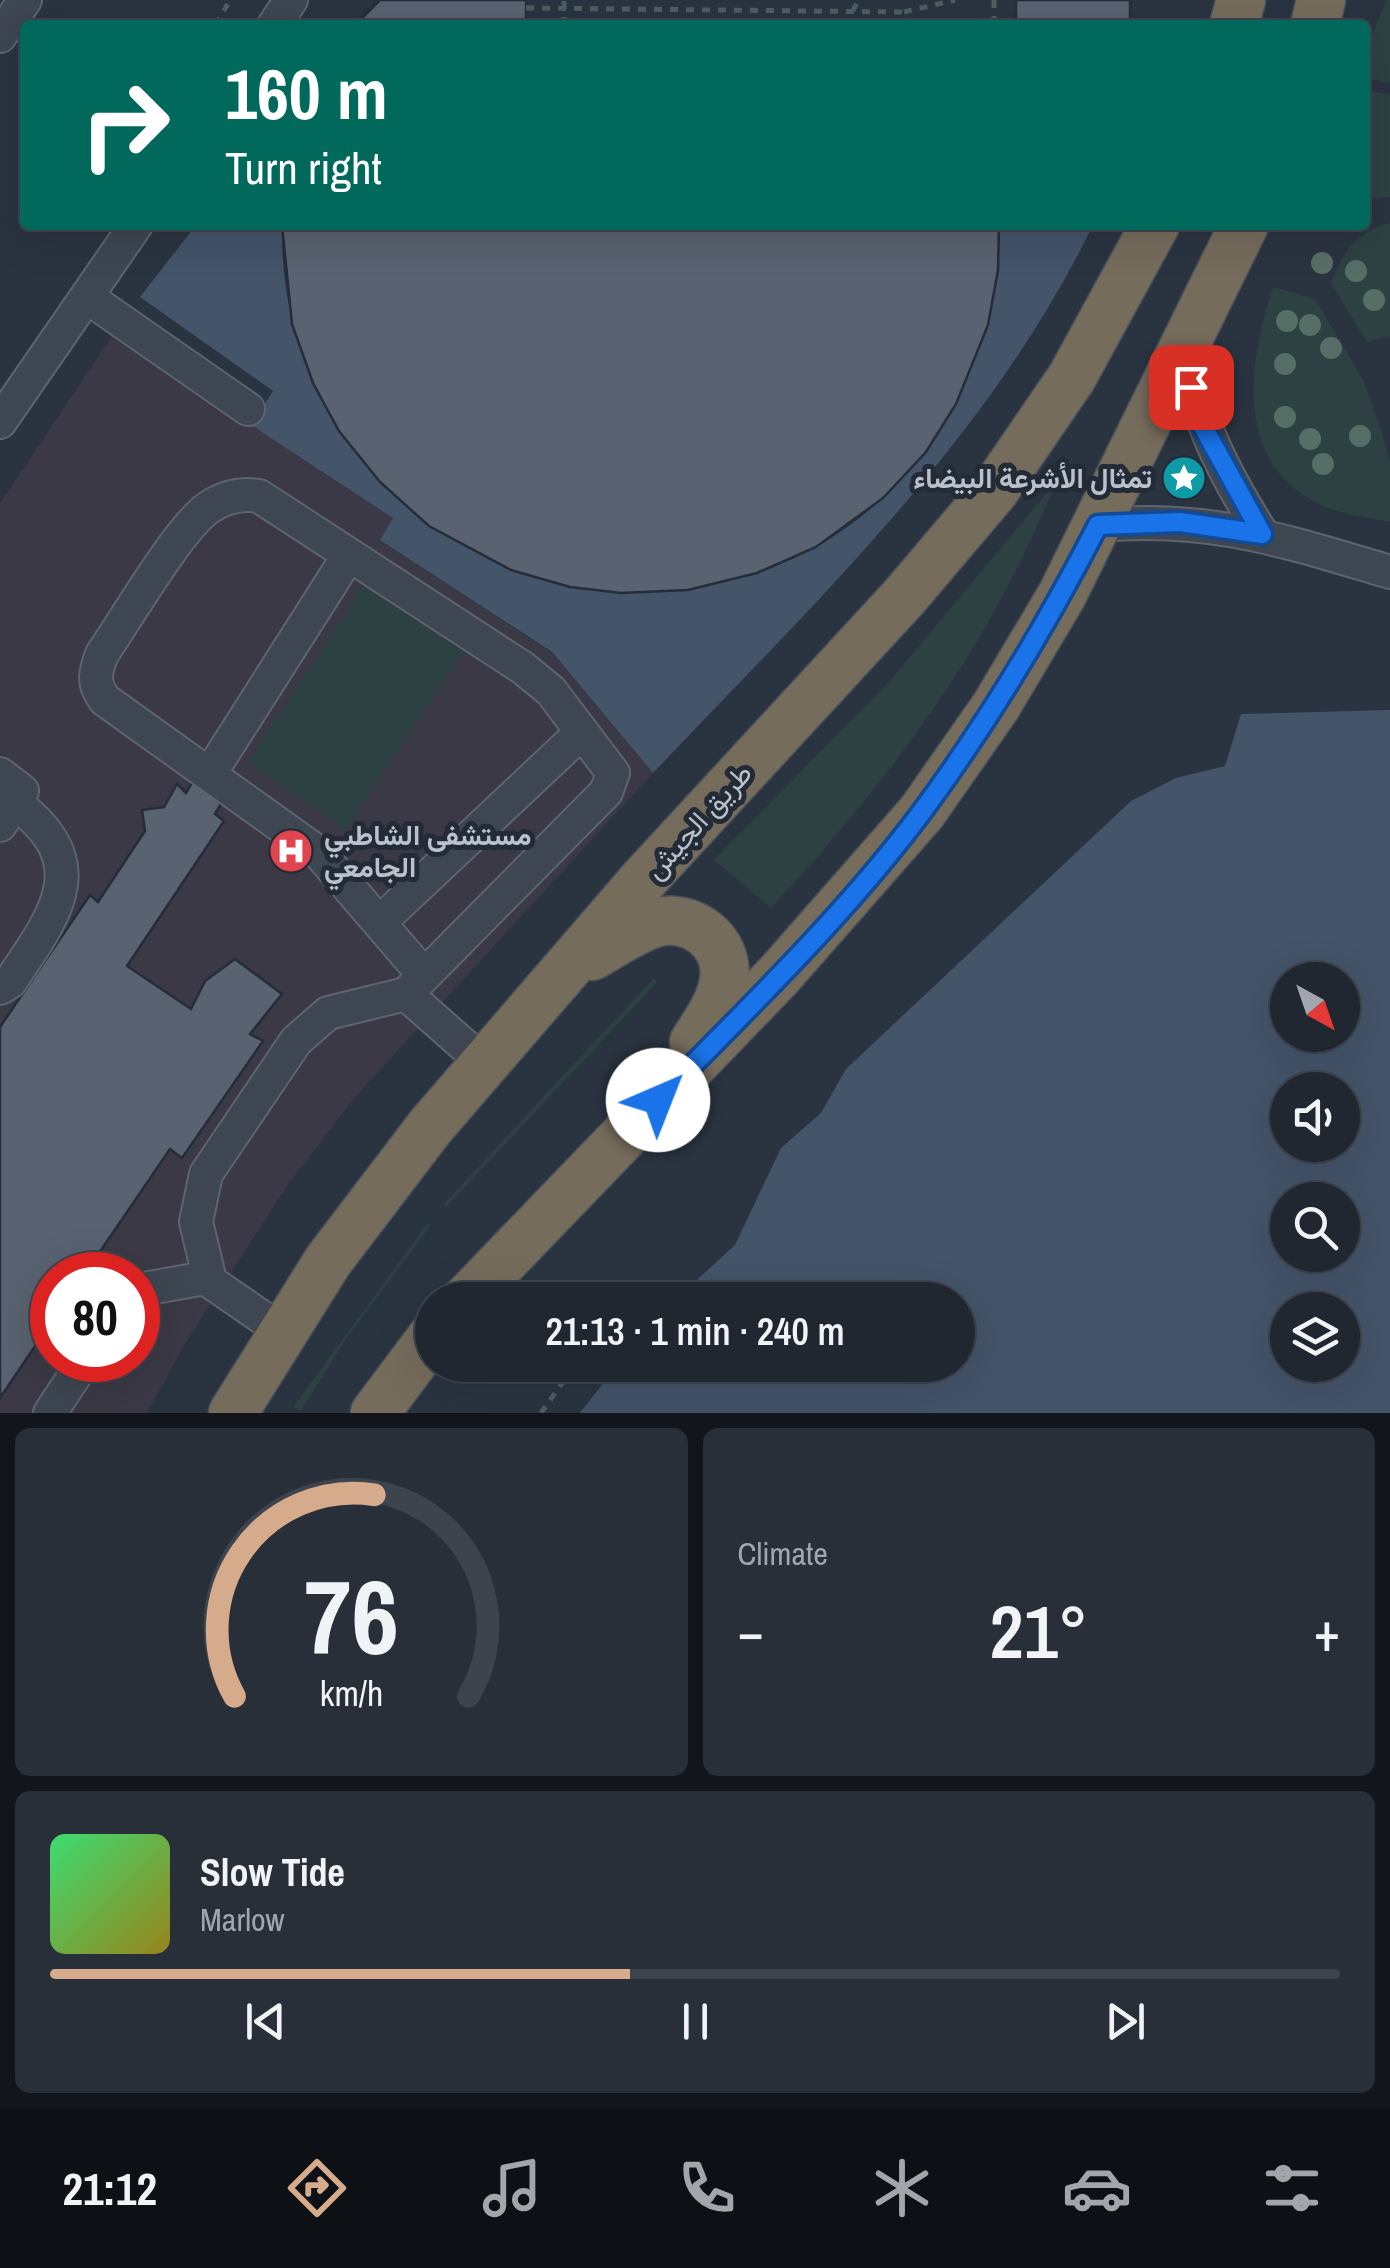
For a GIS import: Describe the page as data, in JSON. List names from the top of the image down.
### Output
{
  "streets": {
    "highway": ["طريق الجيش"]
  },
  "places": {
    "place": ["تمثال الأشرعة البيضاء"],
    "hospital": ["مستشفى الشاطبي الجامعي"]
  },
  "north": "bottom right",
  "page": {
    "turn": ["160 m", "Turn right"],
    "limit": "80",
    "trip": "21:13 · 1 min · 240 m",
    "tile": "Climate",
    "heat": ["−", "21°", "+"],
    "song": ["Slow Tide", "Marlow"],
    "tabs": "21:12",
    "gauge": ["76", "km/h"]
  }
}
